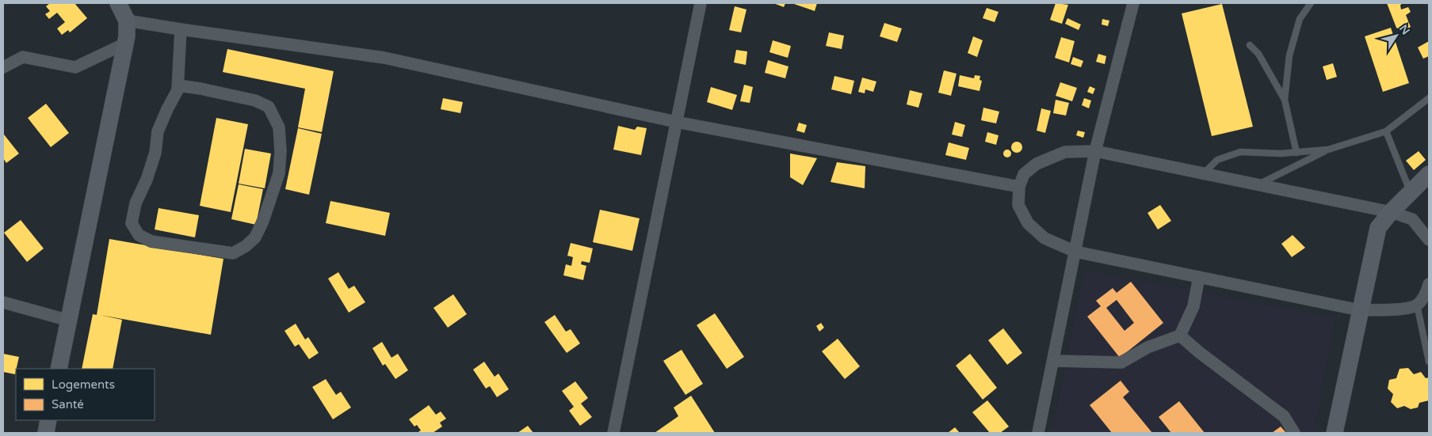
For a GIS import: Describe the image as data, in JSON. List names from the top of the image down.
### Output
{
  "legend": ["Logements", "Santé"],
  "north": "top right"
}
